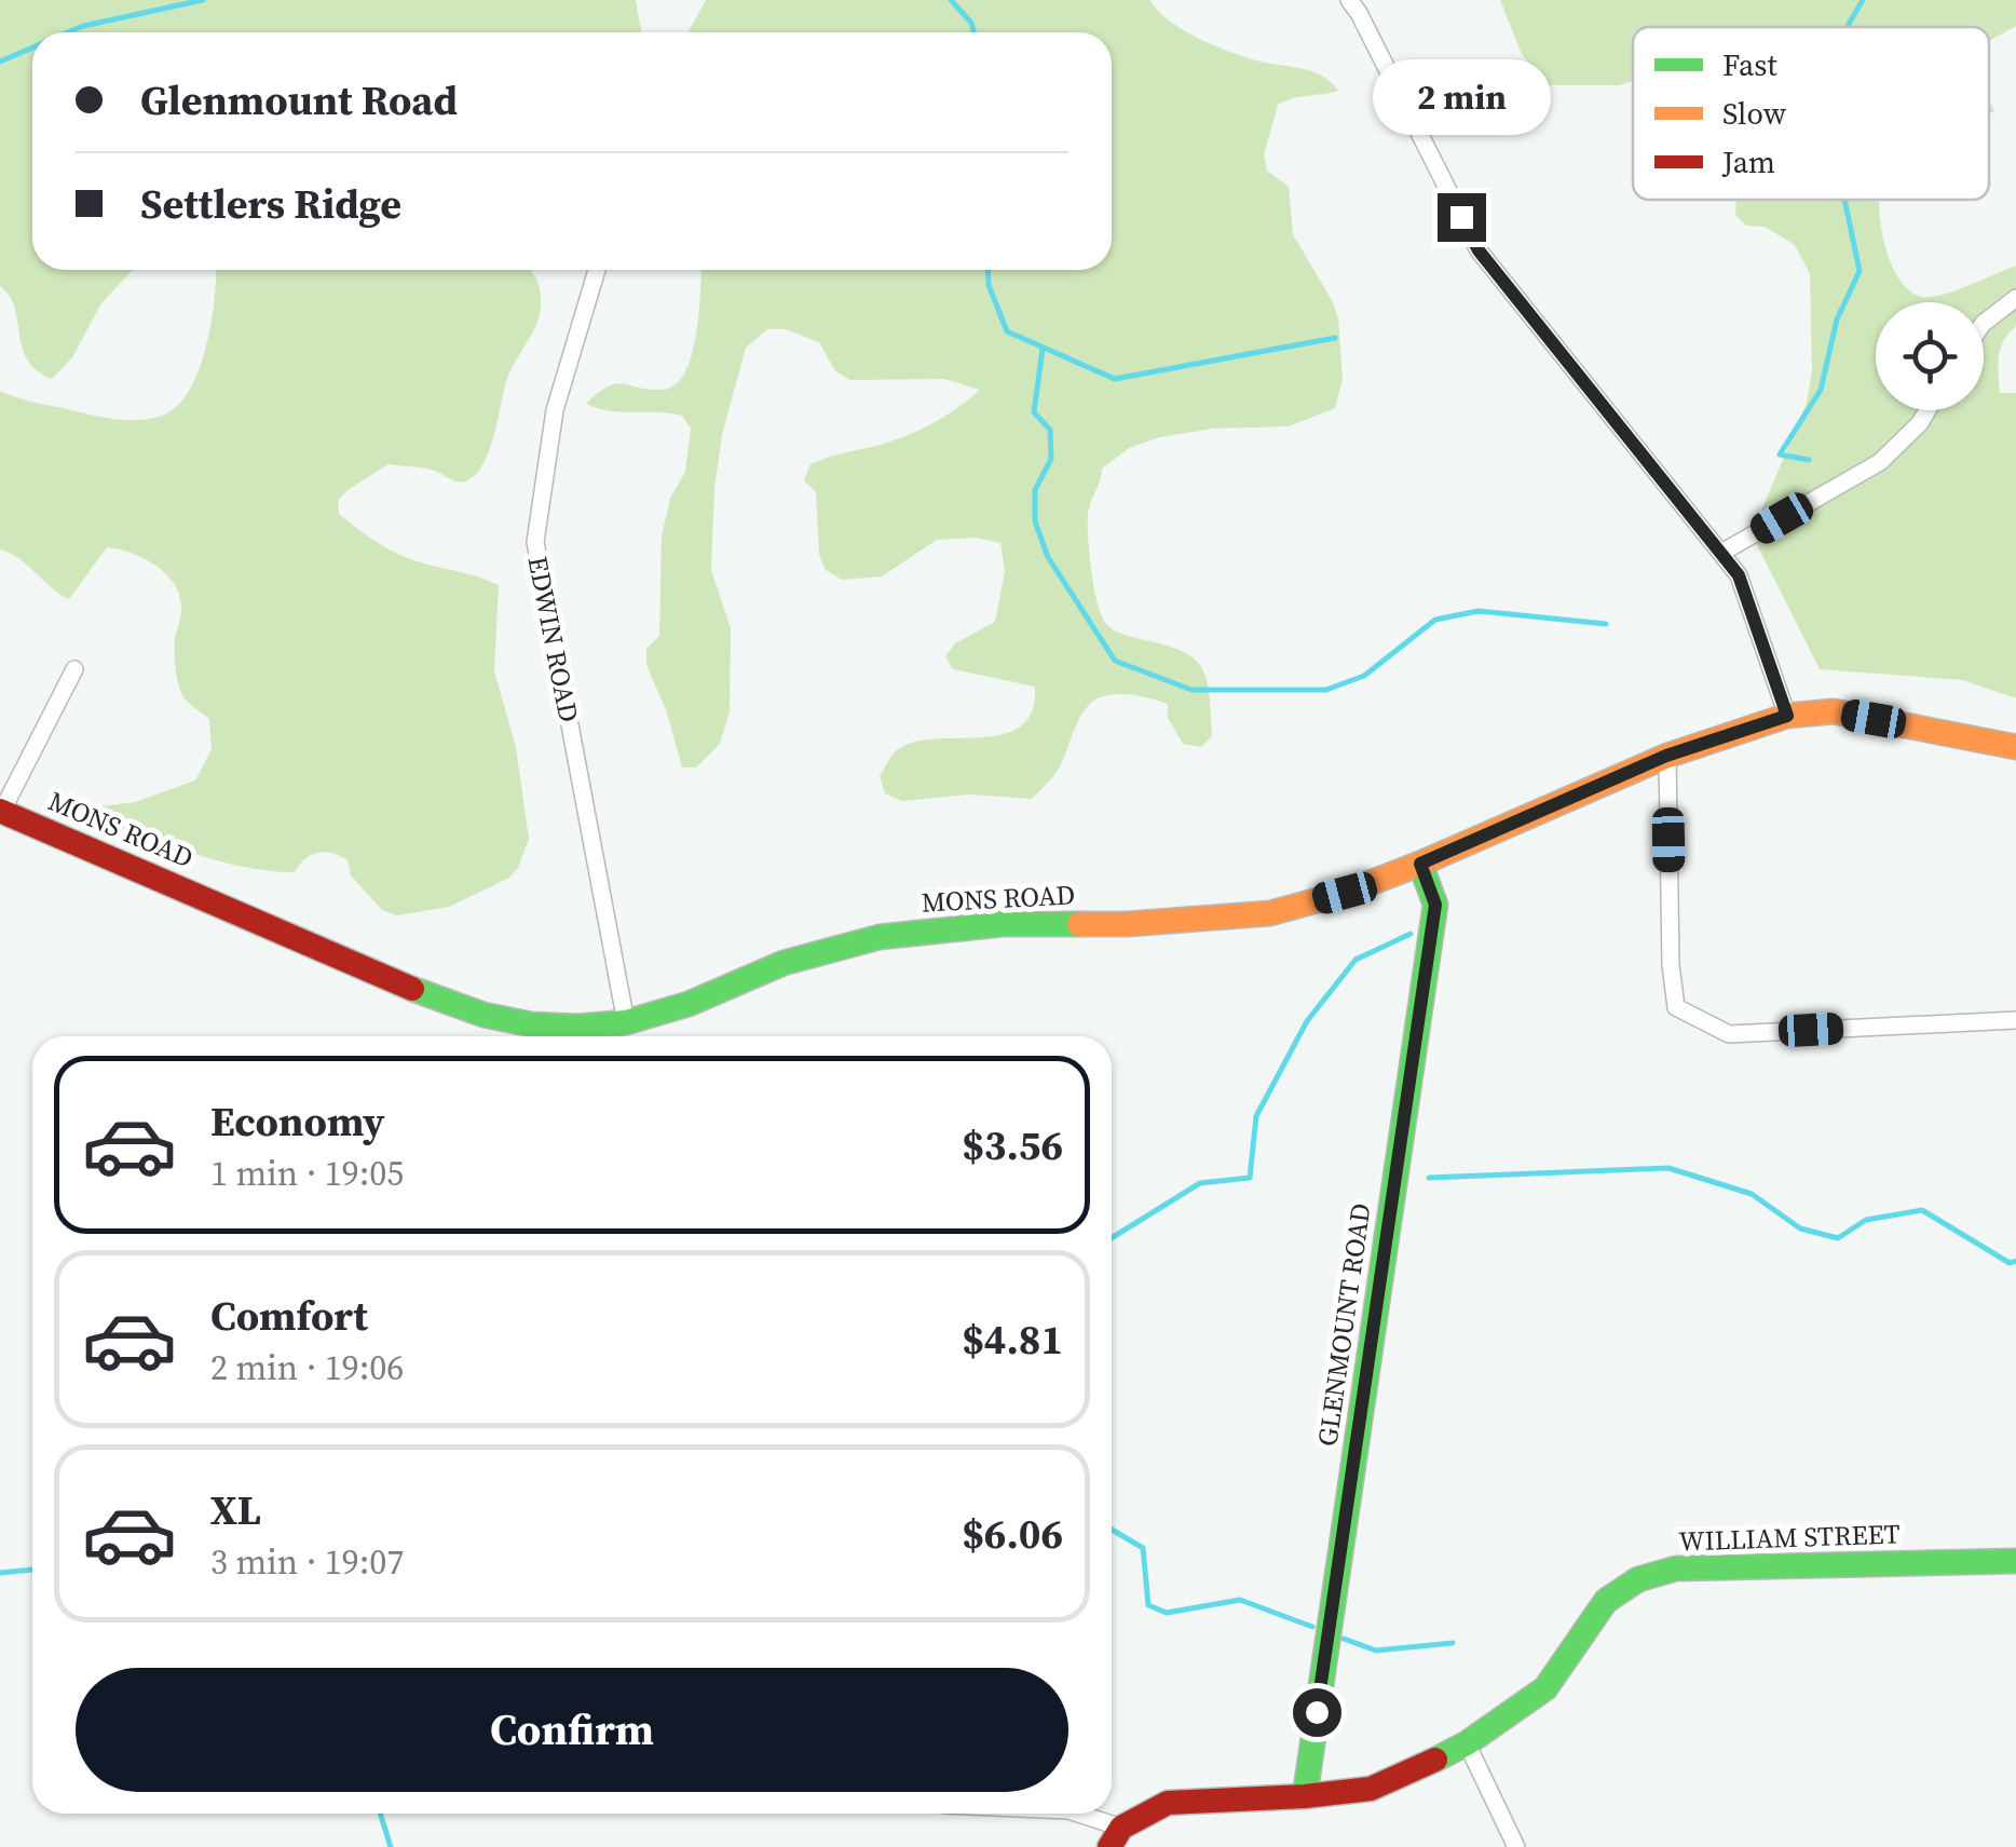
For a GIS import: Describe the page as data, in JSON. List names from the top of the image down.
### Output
{
  "streets": {
    "main road": ["MONS ROAD", "GLENMOUNT ROAD", "WILLIAM STREET"],
    "street": ["EDWIN ROAD"]
  },
  "crossings": [
    ["EDWIN ROAD", "MONS ROAD"],
    ["MONS ROAD", "GLENMOUNT ROAD"],
    ["GLENMOUNT ROAD", "WILLIAM STREET"]
  ],
  "legend": ["Fast", "Slow", "Jam"],
  "page": {
    "banner": ["Glenmount Road", "Settlers Ridge"],
    "bubble": "2 min",
    "list": [
      {
        "name": "Economy",
        "note": "1 min · 19:05",
        "value": "$3.56"
      },
      {
        "name": "Comfort",
        "note": "2 min · 19:06",
        "value": "$4.81"
      },
      {
        "name": "XL",
        "note": "3 min · 19:07",
        "value": "$6.06"
      }
    ],
    "buttons": "Confirm"
  }
}
